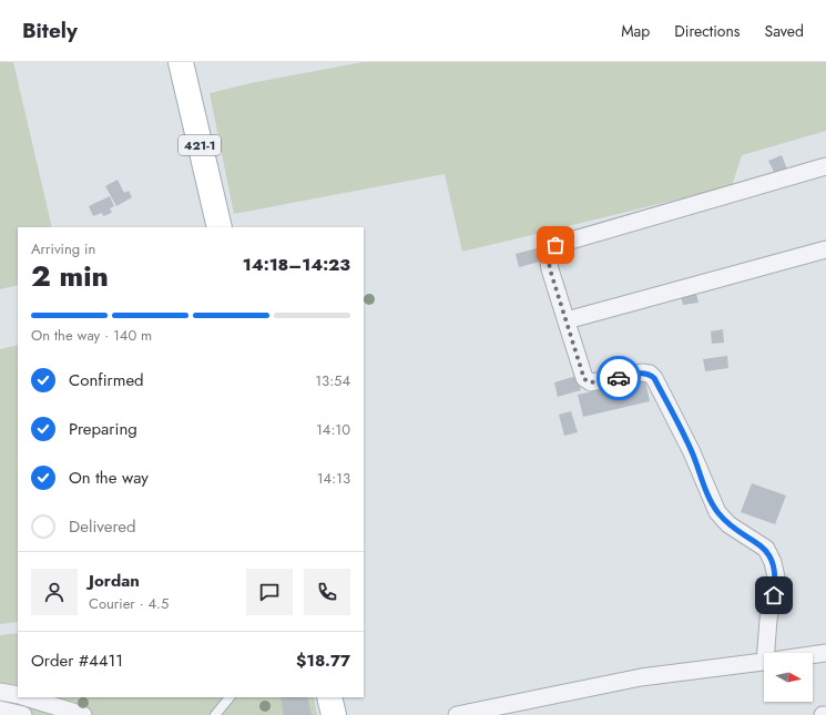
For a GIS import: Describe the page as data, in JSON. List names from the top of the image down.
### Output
{
  "streets": {
    "main road": ["421-1"]
  },
  "north": "right",
  "page": {
    "header": "Bitely",
    "nav": ["Map", "Directions", "Saved"],
    "heading": ["2 min", "Arriving in", "14:18–14:23"],
    "panel": [
      "Jordan",
      "Courier · 4.5",
      "Order #4411",
      "$18.77"
    ],
    "bar": "On the way · 140 m",
    "list": [
      ["Confirmed", "13:54"],
      ["Preparing", "14:10"],
      ["On the way", "14:13"],
      "Delivered"
    ]
  }
}
